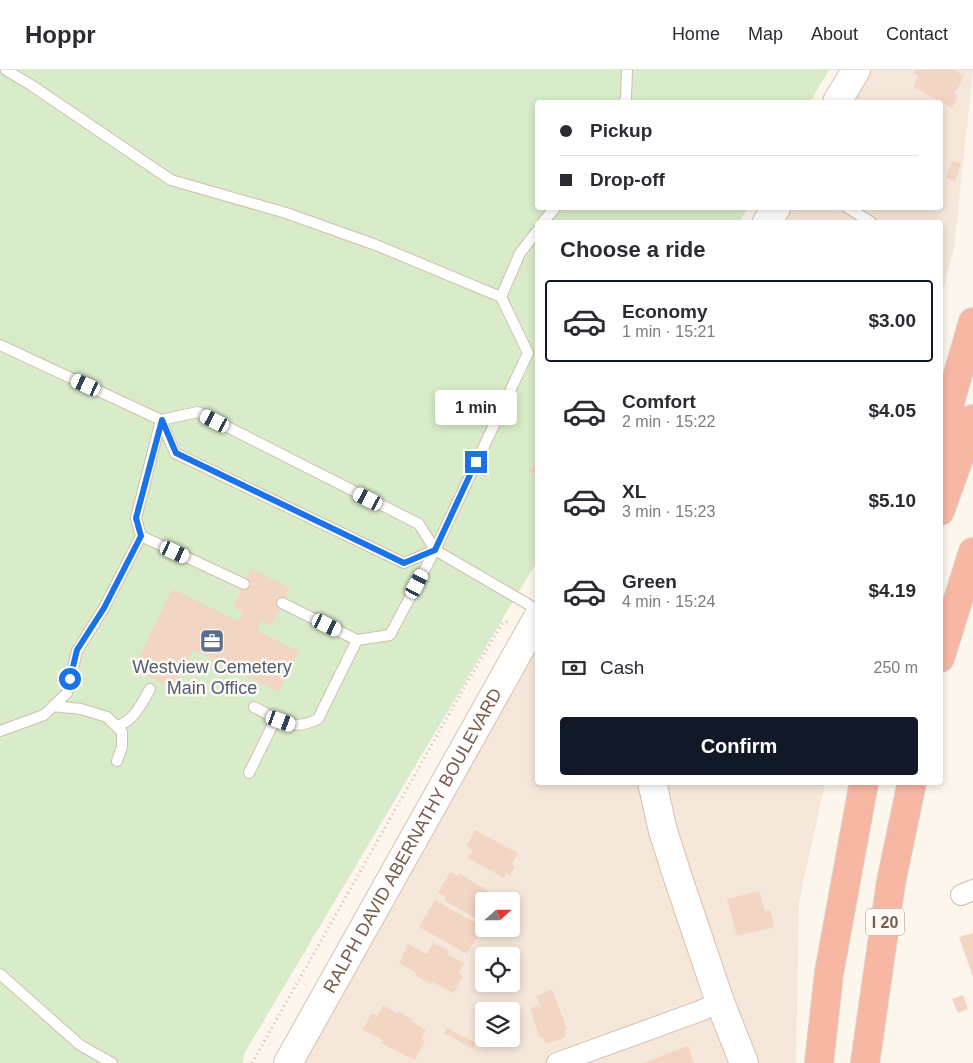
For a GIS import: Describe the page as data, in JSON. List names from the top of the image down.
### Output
{
  "streets": {
    "highway": ["I 20"],
    "main road": ["RALPH DAVID ABERNATHY BOULEVARD"]
  },
  "places": {
    "office": ["Westview Cemetery Main Office"]
  },
  "north": "right",
  "page": {
    "header": "Hoppr",
    "nav": [
      "Home",
      "Map",
      "About",
      "Contact"
    ],
    "banner": ["Pickup", "Drop-off"],
    "heading": "Choose a ride",
    "list": [
      {
        "name": "Economy",
        "note": "1 min · 15:21",
        "value": "$3.00"
      },
      {
        "name": "Comfort",
        "note": "2 min · 15:22",
        "value": "$4.05"
      },
      {
        "name": "XL",
        "note": "3 min · 15:23",
        "value": "$5.10"
      },
      {
        "name": "Green",
        "note": "4 min · 15:24",
        "value": "$4.19"
      }
    ],
    "bubble": "1 min",
    "pay": ["Cash", "250 m"],
    "buttons": "Confirm"
  }
}
